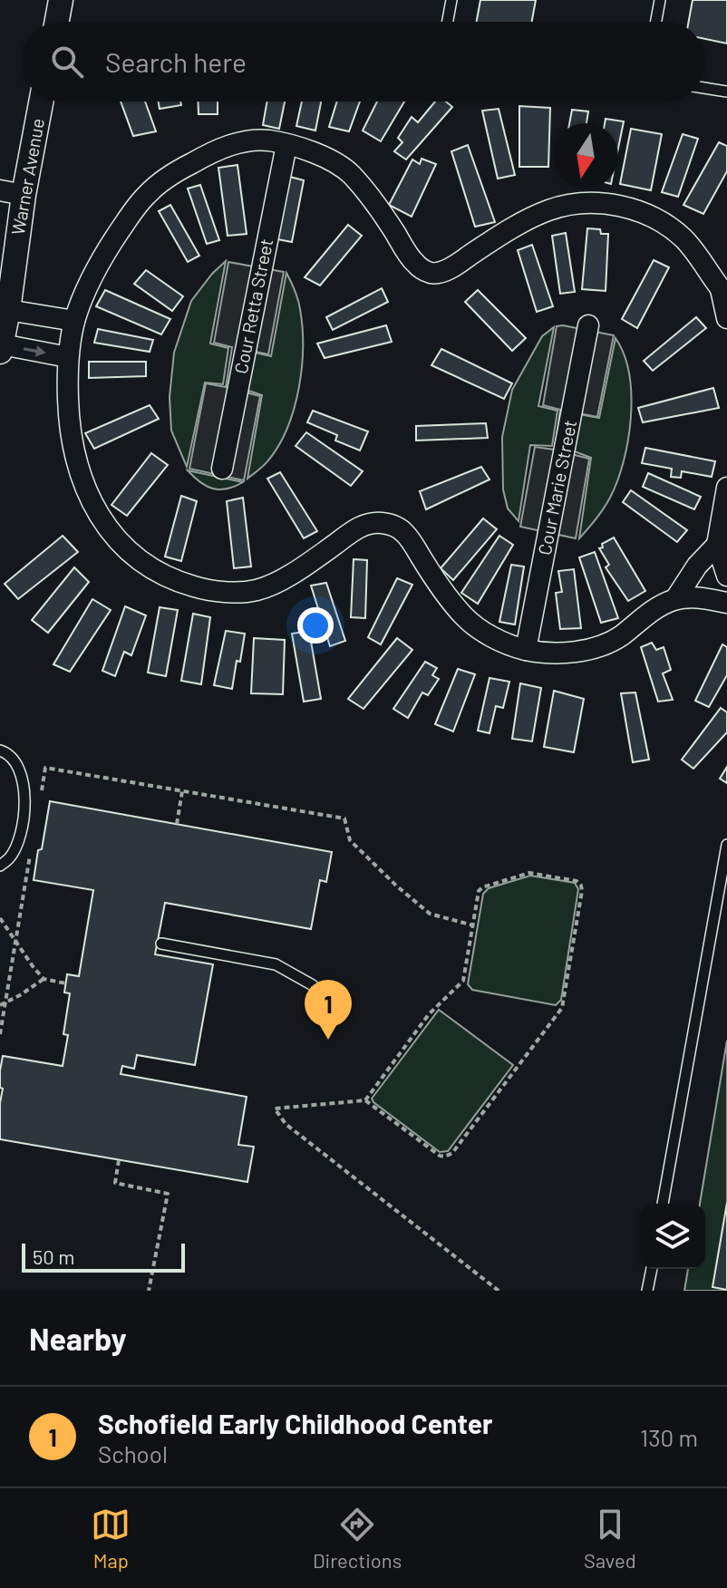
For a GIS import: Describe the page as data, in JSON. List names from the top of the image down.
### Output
{
  "streets": {
    "street": ["Warner Avenue", "Cour Retta Street", "Cour Marie Street"]
  },
  "scale_bar": "50 m",
  "north": "bottom",
  "page": {
    "search": "Search here",
    "pins": "1",
    "scale": "50 m",
    "heading": "Nearby",
    "list": [
      {
        "mark": "1",
        "name": "Schofield Early Childhood Center",
        "note": "School",
        "value": "130 m"
      }
    ],
    "nav": ["Map", "Directions", "Saved"]
  }
}
